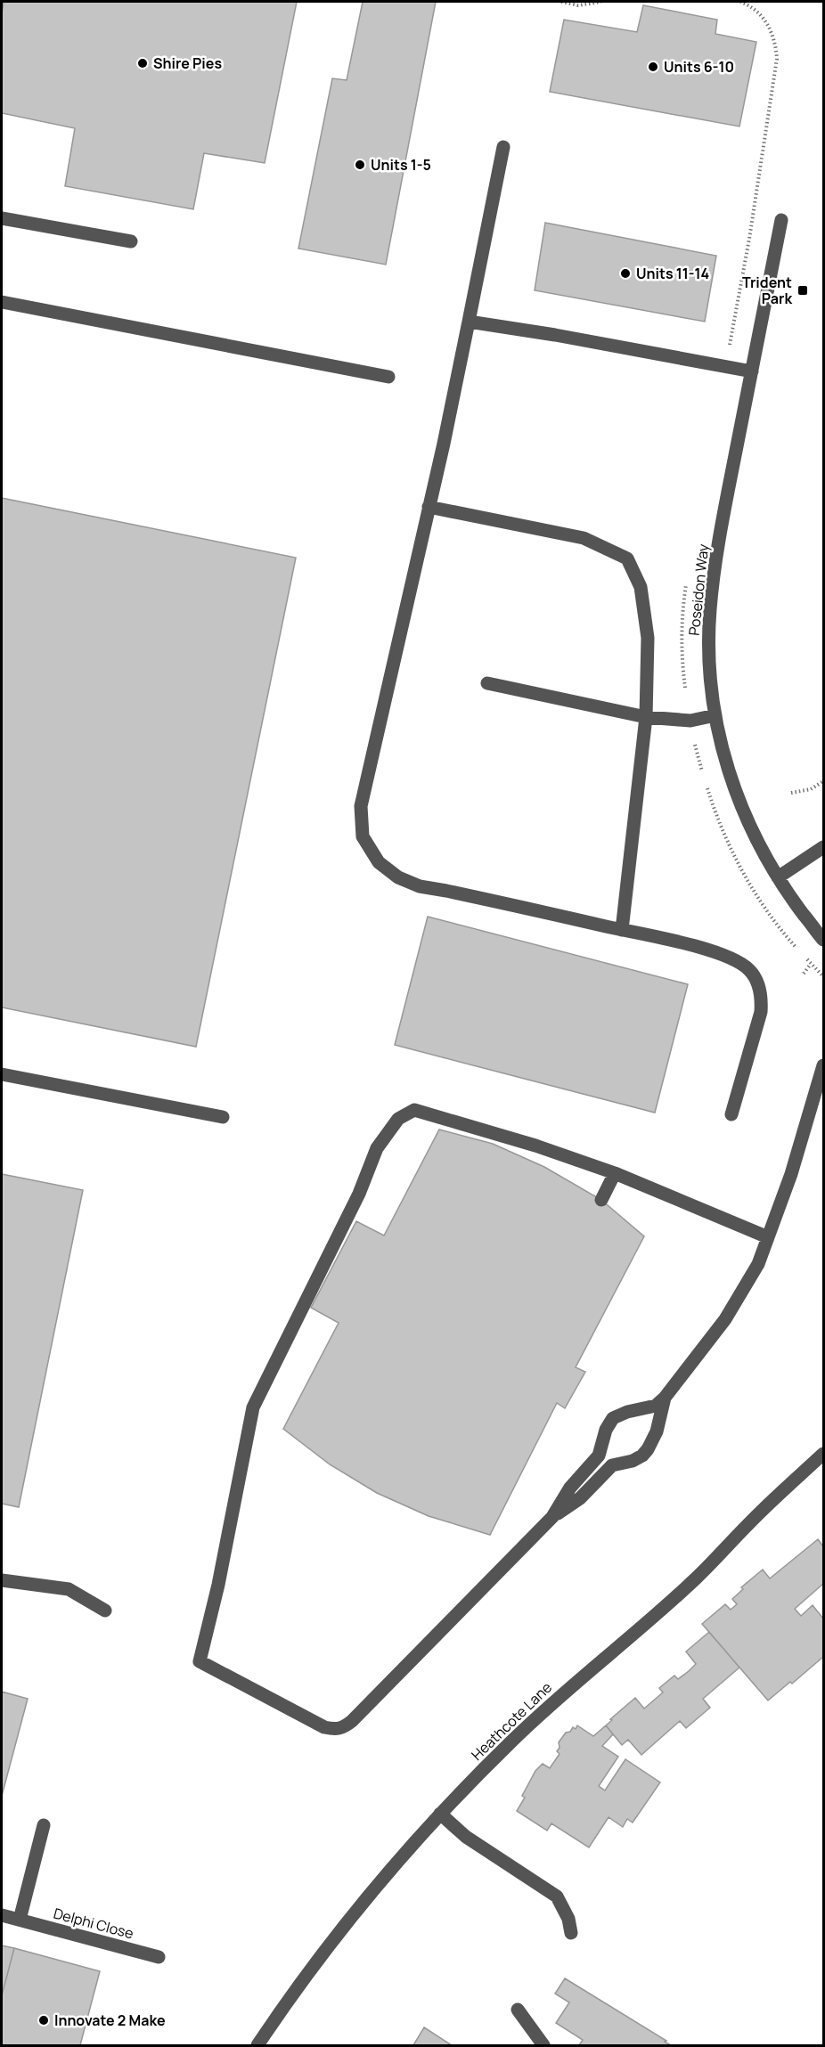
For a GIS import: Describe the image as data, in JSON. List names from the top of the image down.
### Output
{
  "streets": {
    "street": ["Poseidon Way", "Heathcote Lane", "Delphi Close"]
  },
  "places": {
    "other": [
      "Shire Pies",
      "Units 6-10",
      "Units 1-5",
      "Units 11-14",
      "Innovate 2 Make"
    ],
    "transit": ["Trident Park"]
  }
}
